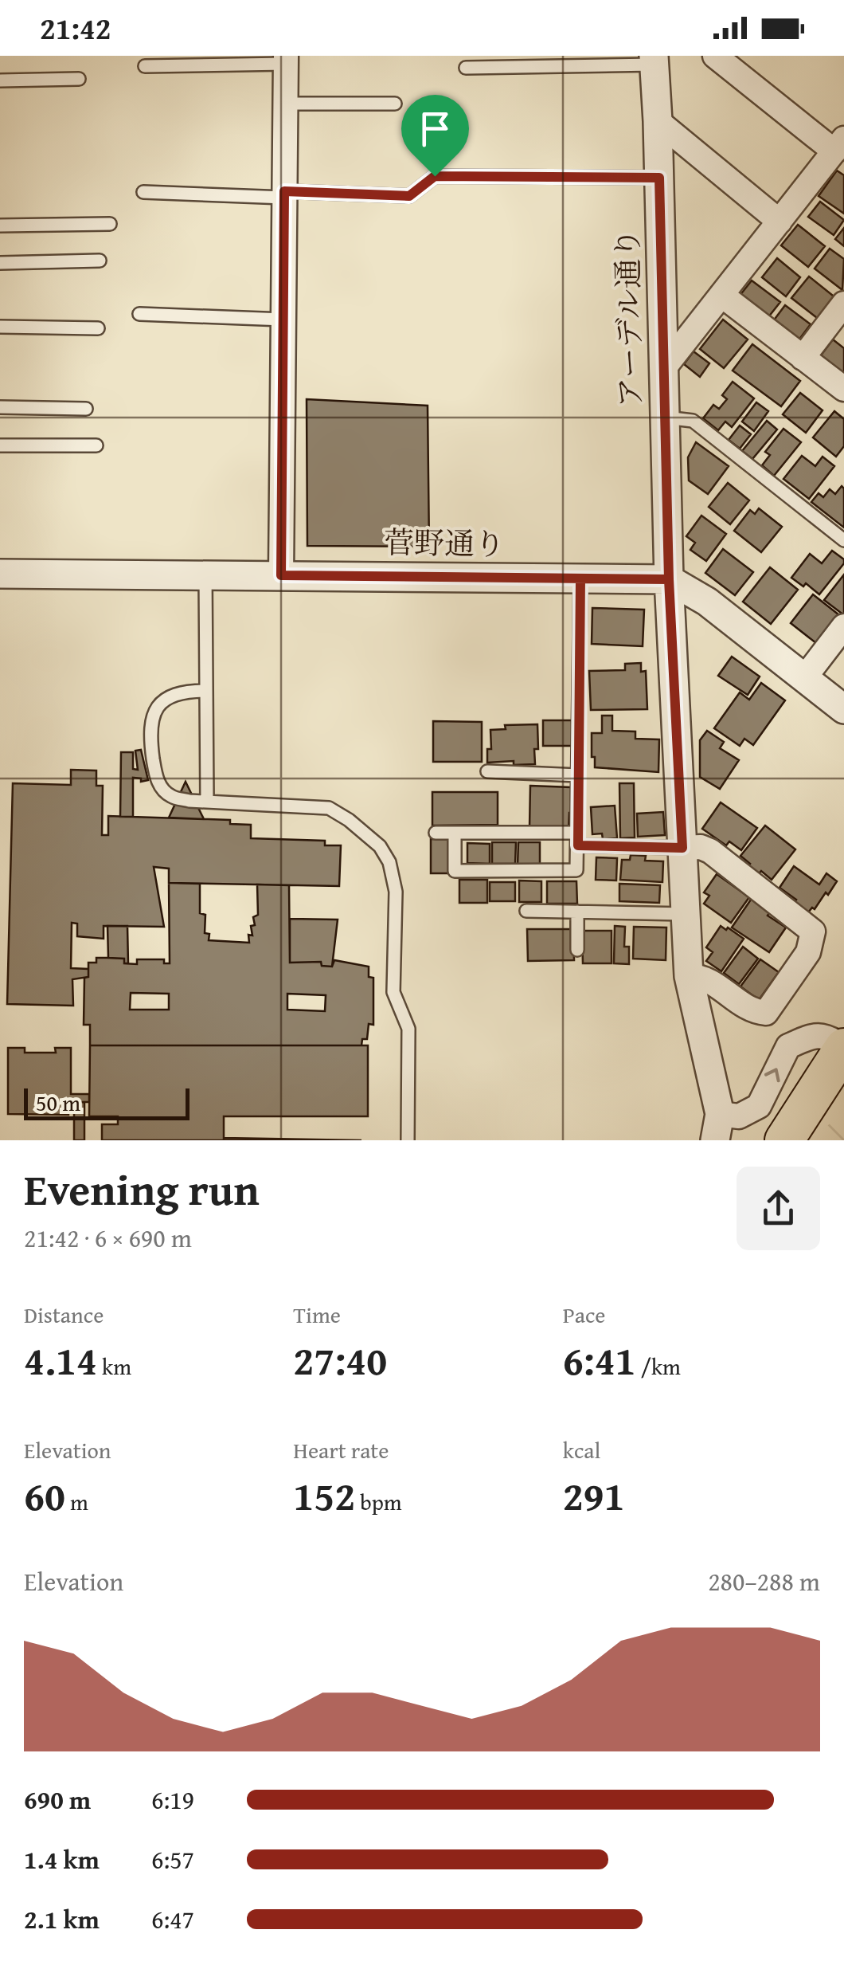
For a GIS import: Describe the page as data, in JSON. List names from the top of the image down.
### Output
{
  "streets": {
    "street": ["アーデル通り", "菅野通り"]
  },
  "crossings": [
    ["アーデル通り", "菅野通り"]
  ],
  "scale_bar": "50 m",
  "page": {
    "status": "21:42",
    "scale": "50 m",
    "heading": ["Evening run", "21:42 · 6 × 690 m"],
    "stats": [
      ["Distance", "4.14 km"],
      ["Time", "27:40"],
      ["Pace", "6:41 /km"],
      ["Elevation", "60 m"],
      ["Heart rate", "152 bpm"],
      ["kcal", "291"]
    ],
    "chart": ["Elevation", "280–288 m"],
    "list": [
      {
        "name": "690 m",
        "note": "6:19"
      },
      {
        "name": "1.4 km",
        "note": "6:57"
      },
      {
        "name": "2.1 km",
        "note": "6:47"
      }
    ]
  }
}
